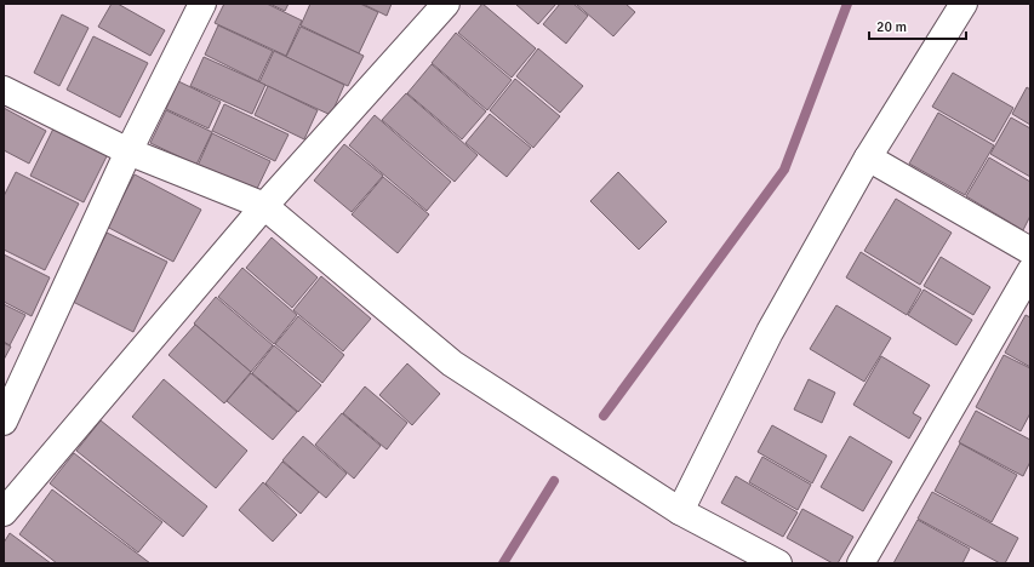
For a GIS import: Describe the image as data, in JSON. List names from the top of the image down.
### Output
{
  "scale_bar": "20 m"
}
